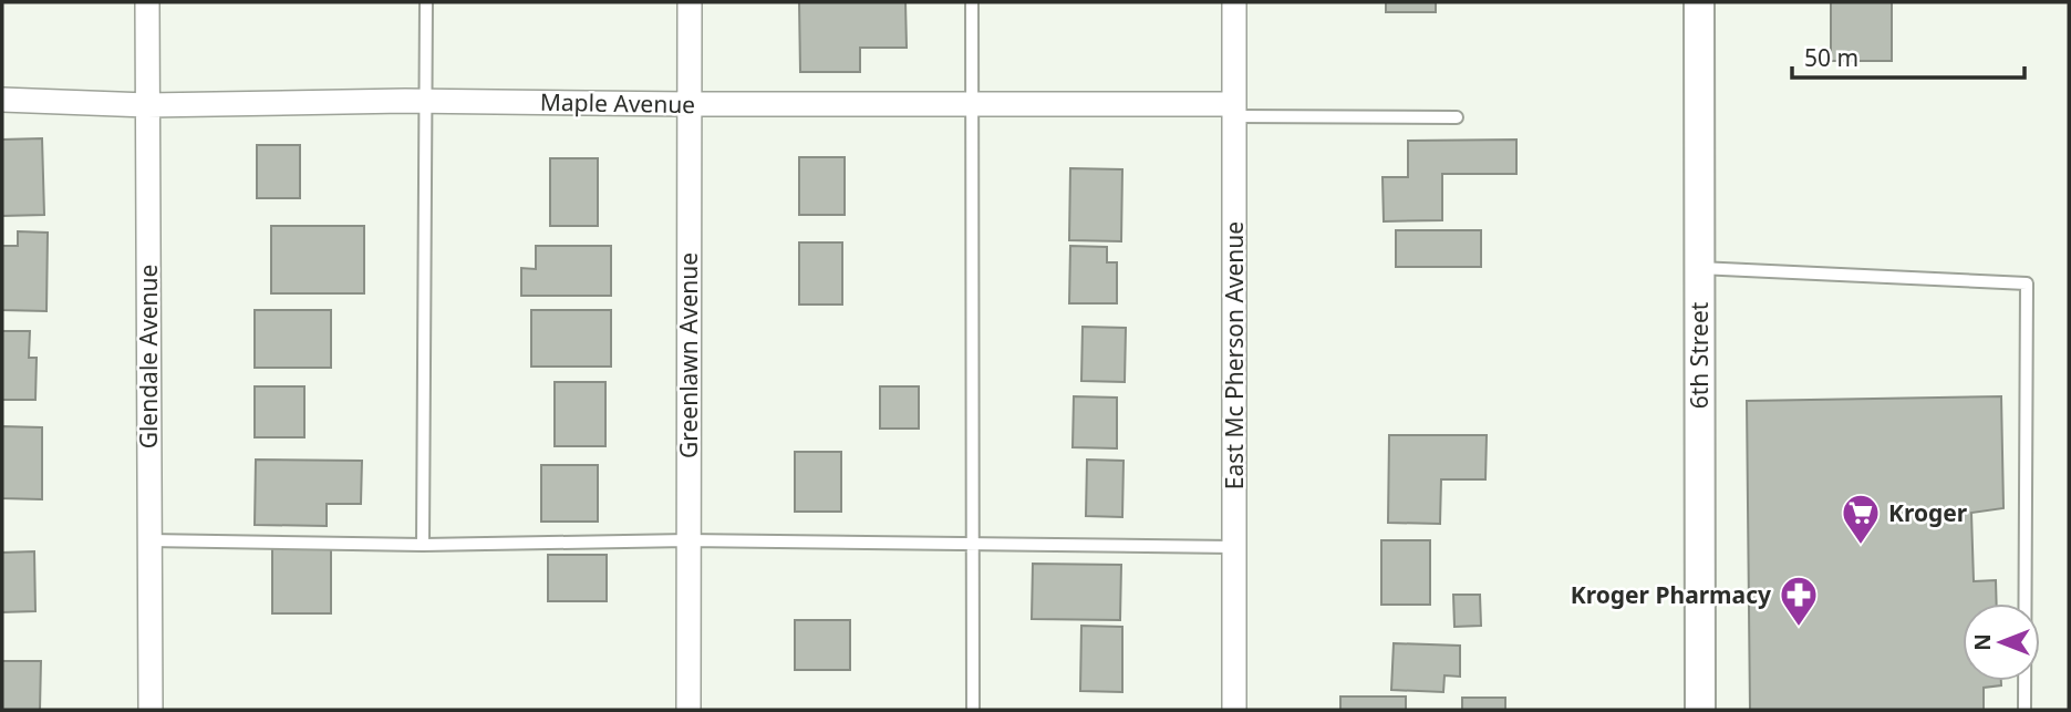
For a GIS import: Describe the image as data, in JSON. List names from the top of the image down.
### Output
{
  "streets": {
    "street": [
      "Maple Avenue",
      "Greenlawn Avenue",
      "East Mc Pherson Avenue",
      "6th Street",
      "Glendale Avenue"
    ]
  },
  "crossings": [
    ["Maple Avenue", "Greenlawn Avenue"],
    ["Maple Avenue", "East Mc Pherson Avenue"],
    ["Maple Avenue", "Glendale Avenue"]
  ],
  "places": {
    "supermarket": ["Kroger"],
    "pharmacy": ["Kroger Pharmacy"]
  },
  "scale_bar": "50 m",
  "north": "left"
}
